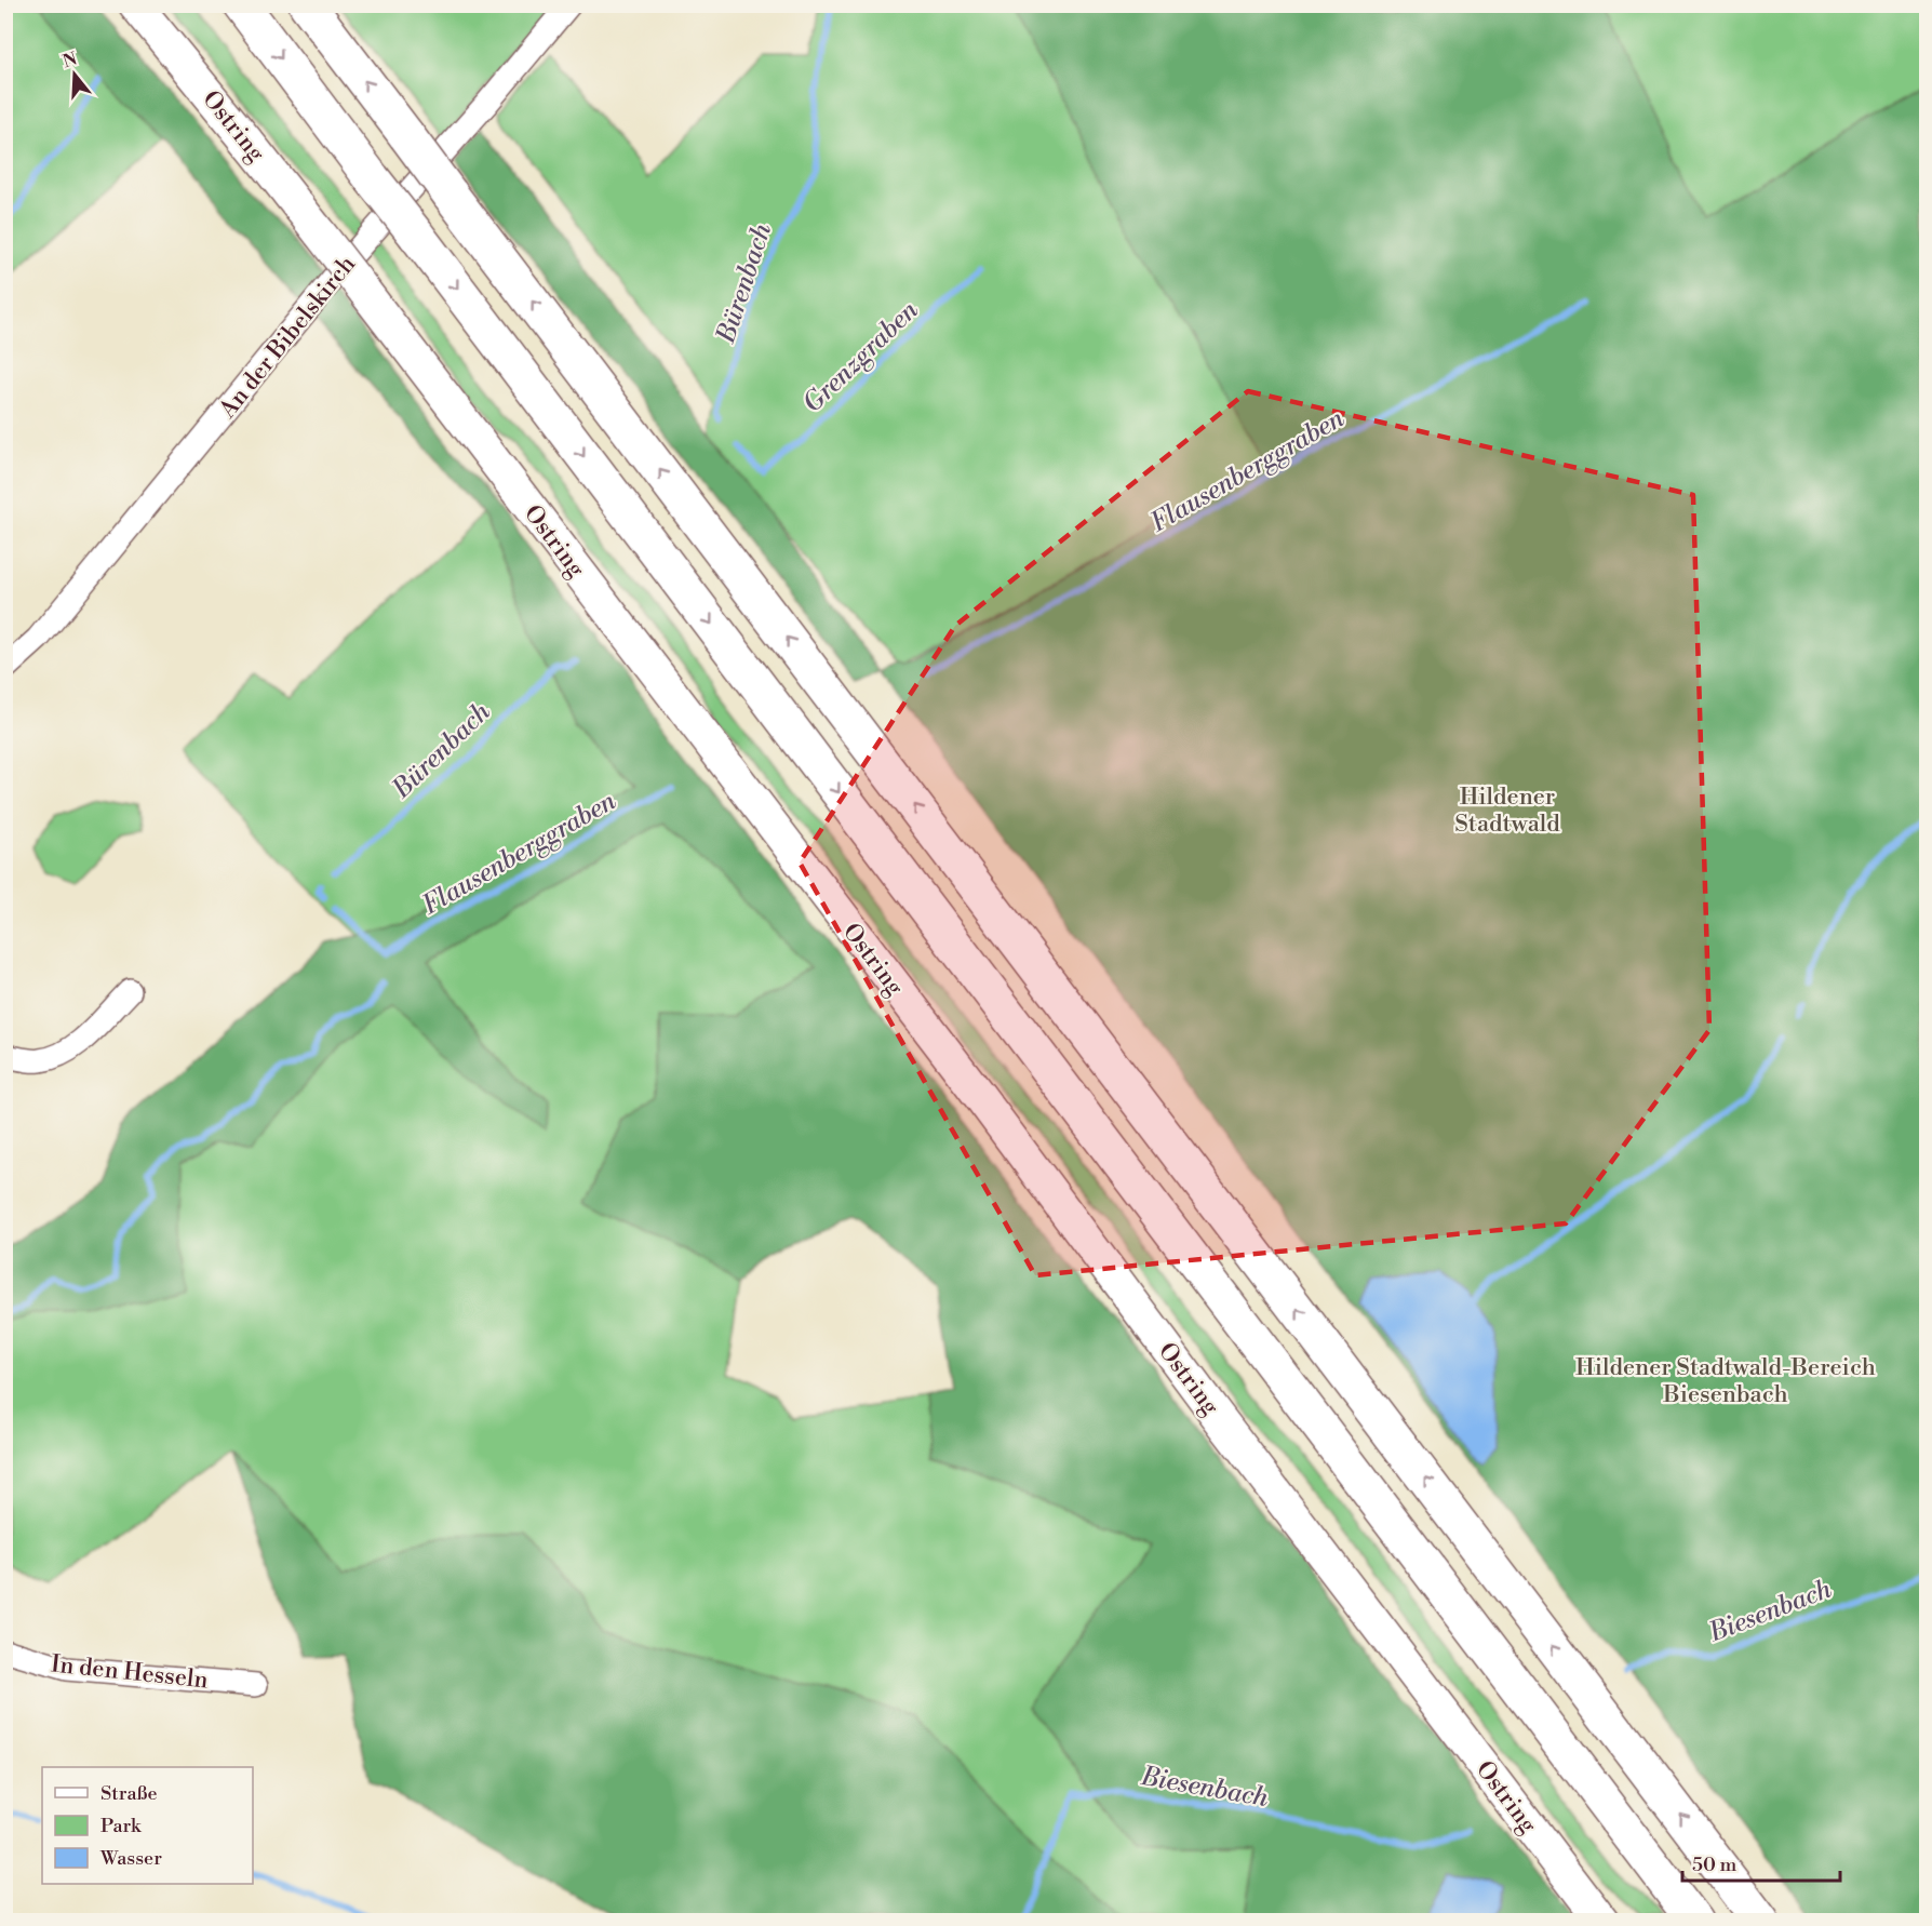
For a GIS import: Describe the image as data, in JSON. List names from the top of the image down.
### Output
{
  "streets": {
    "main road": ["Ostring"],
    "street": ["An der Bibelskirch", "In den Hesseln"]
  },
  "water": [
    "Bürenbach",
    "Grenzgraben",
    "Flausenberggraben",
    "Biesenbach"
  ],
  "parks": ["Hildener Stadtwald", "Hildener Stadtwald-Bereich Biesenbach"],
  "legend": ["Straße", "Park", "Wasser"],
  "scale_bar": "50 m",
  "north": "top"
}
